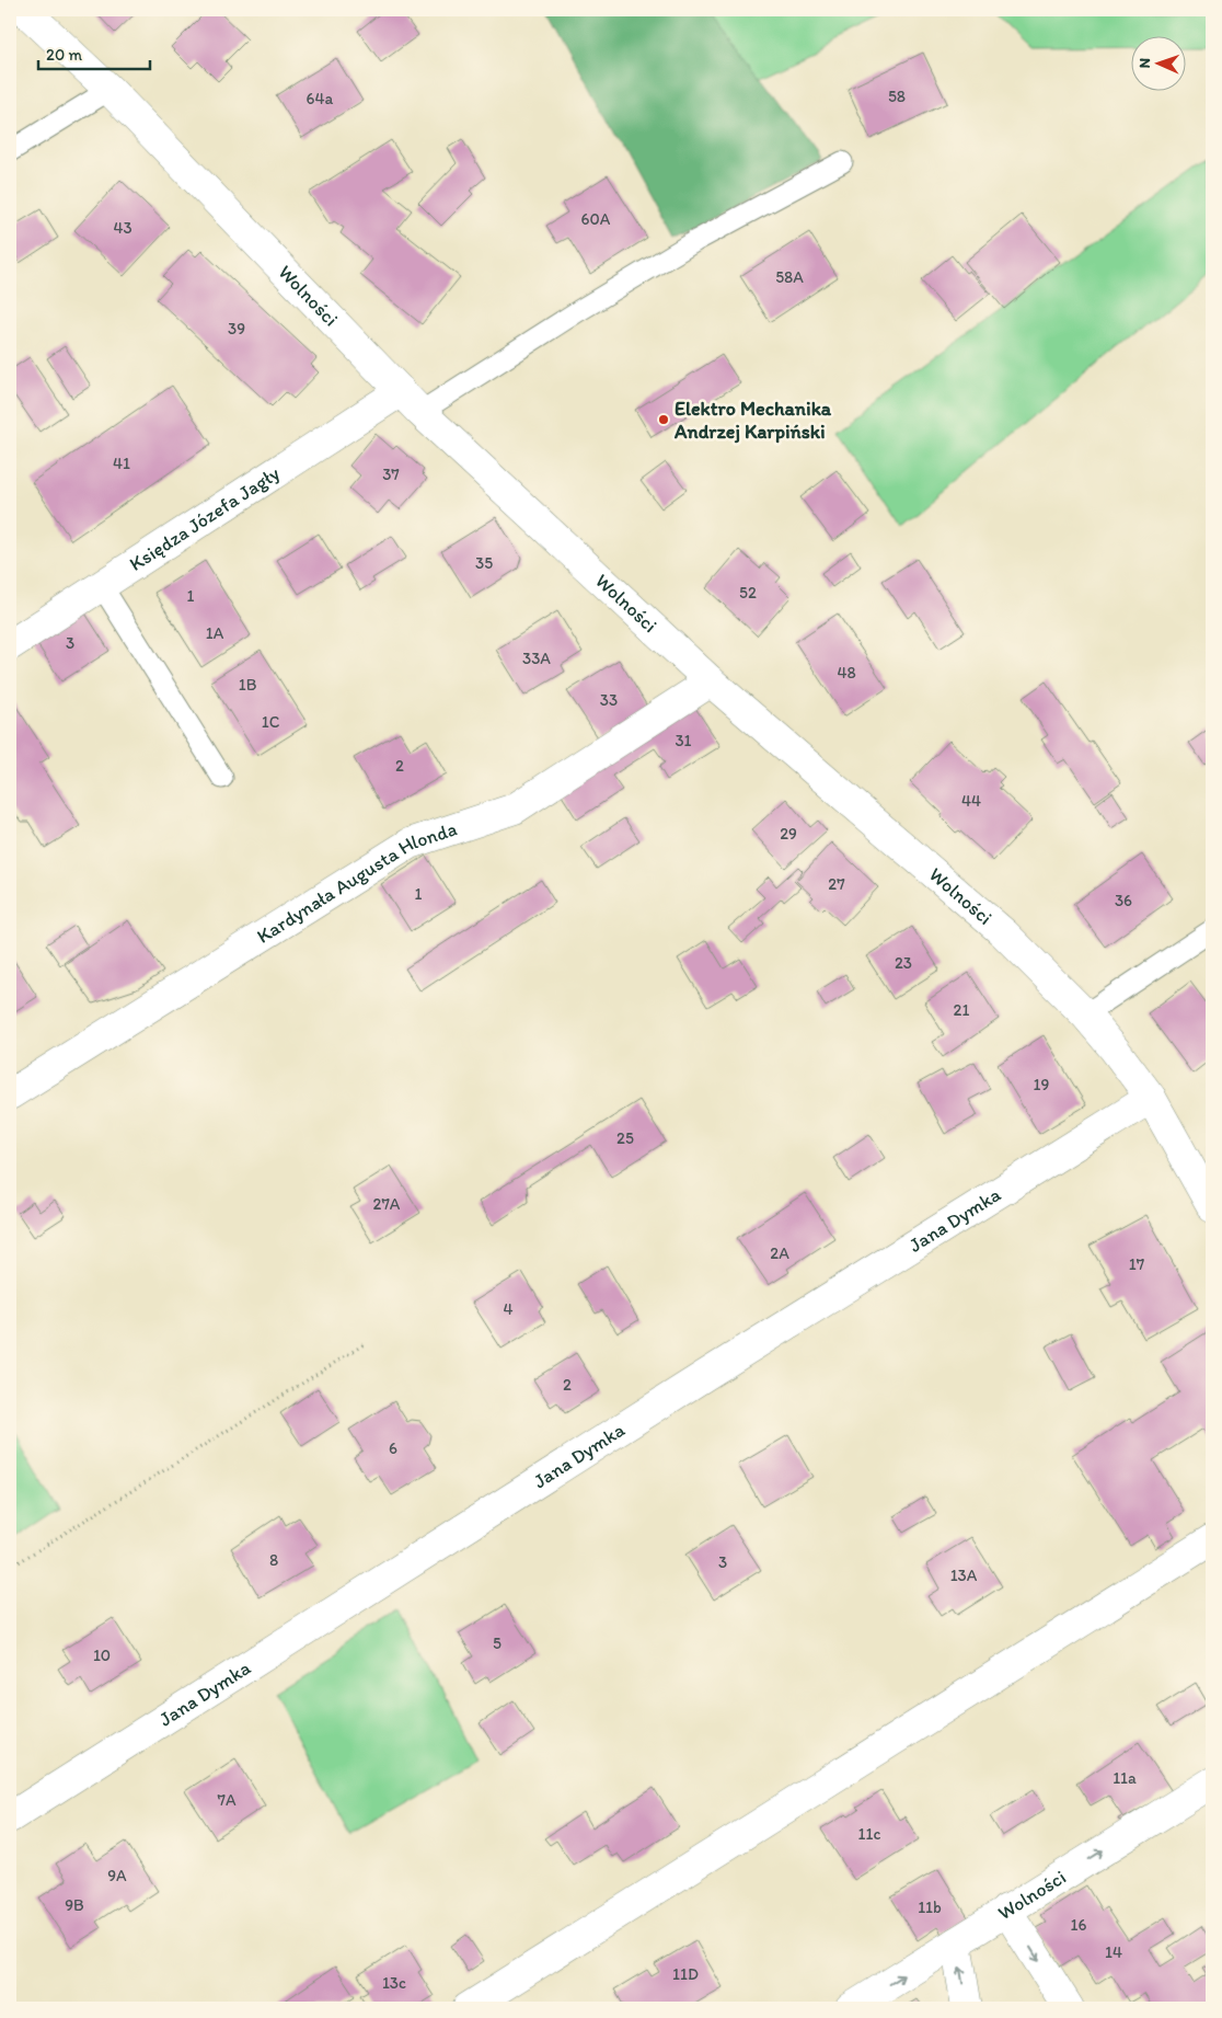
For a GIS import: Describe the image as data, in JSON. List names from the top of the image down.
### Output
{
  "streets": {
    "street": [
      "Wolności",
      "Księdza Józefa Jagły",
      "Kardynała Augusta Hlonda",
      "Jana Dymka"
    ]
  },
  "crossings": [
    ["Wolności", "Księdza Józefa Jagły"],
    ["Wolności", "Kardynała Augusta Hlonda"],
    ["Wolności", "Jana Dymka"]
  ],
  "places": ["Elektro Mechanika Andrzej Karpiński"],
  "house_numbers": [
    "58",
    "64a",
    "60A",
    "43",
    "58A",
    "39",
    "41",
    "37",
    "35",
    "52",
    "1",
    "1A",
    "3",
    "33A",
    "48",
    "1B",
    "33",
    "1C",
    "31",
    "2",
    "44",
    "29",
    "27",
    "1",
    "36",
    "23",
    "21",
    "19",
    "25",
    "27A",
    "2A",
    "17",
    "4",
    "2",
    "6",
    "8",
    "3",
    "13A",
    "5",
    "10",
    "11a",
    "7A",
    "11c",
    "9A",
    "9B",
    "11b",
    "16",
    "14",
    "11D",
    "13c"
  ],
  "scale_bar": "20 m",
  "north": "left"
}
